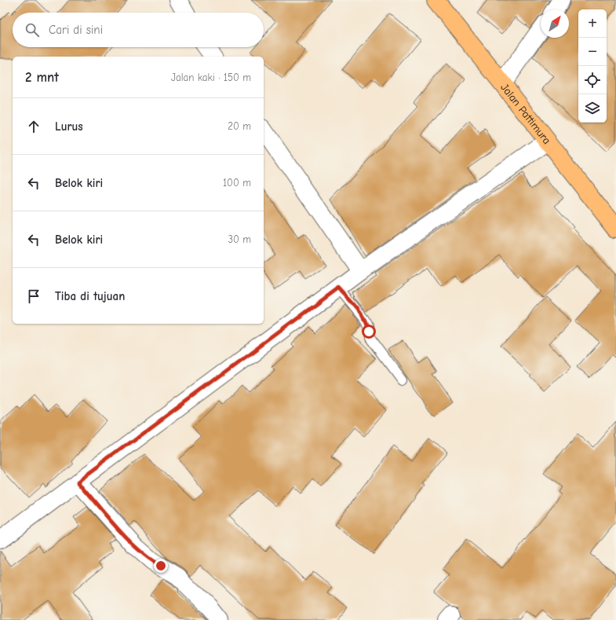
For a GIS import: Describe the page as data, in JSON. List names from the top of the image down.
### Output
{
  "streets": {
    "highway": ["Jalan Pattimura"]
  },
  "north": "top right",
  "page": {
    "map_buttons": ["+", "−"],
    "search": "Cari di sini",
    "heading": ["2 mnt", "Jalan kaki · 150 m"],
    "list": [
      ["Lurus", "20 m"],
      ["Belok kiri", "100 m"],
      ["Belok kiri", "30 m"],
      "Tiba di tujuan"
    ]
  }
}
